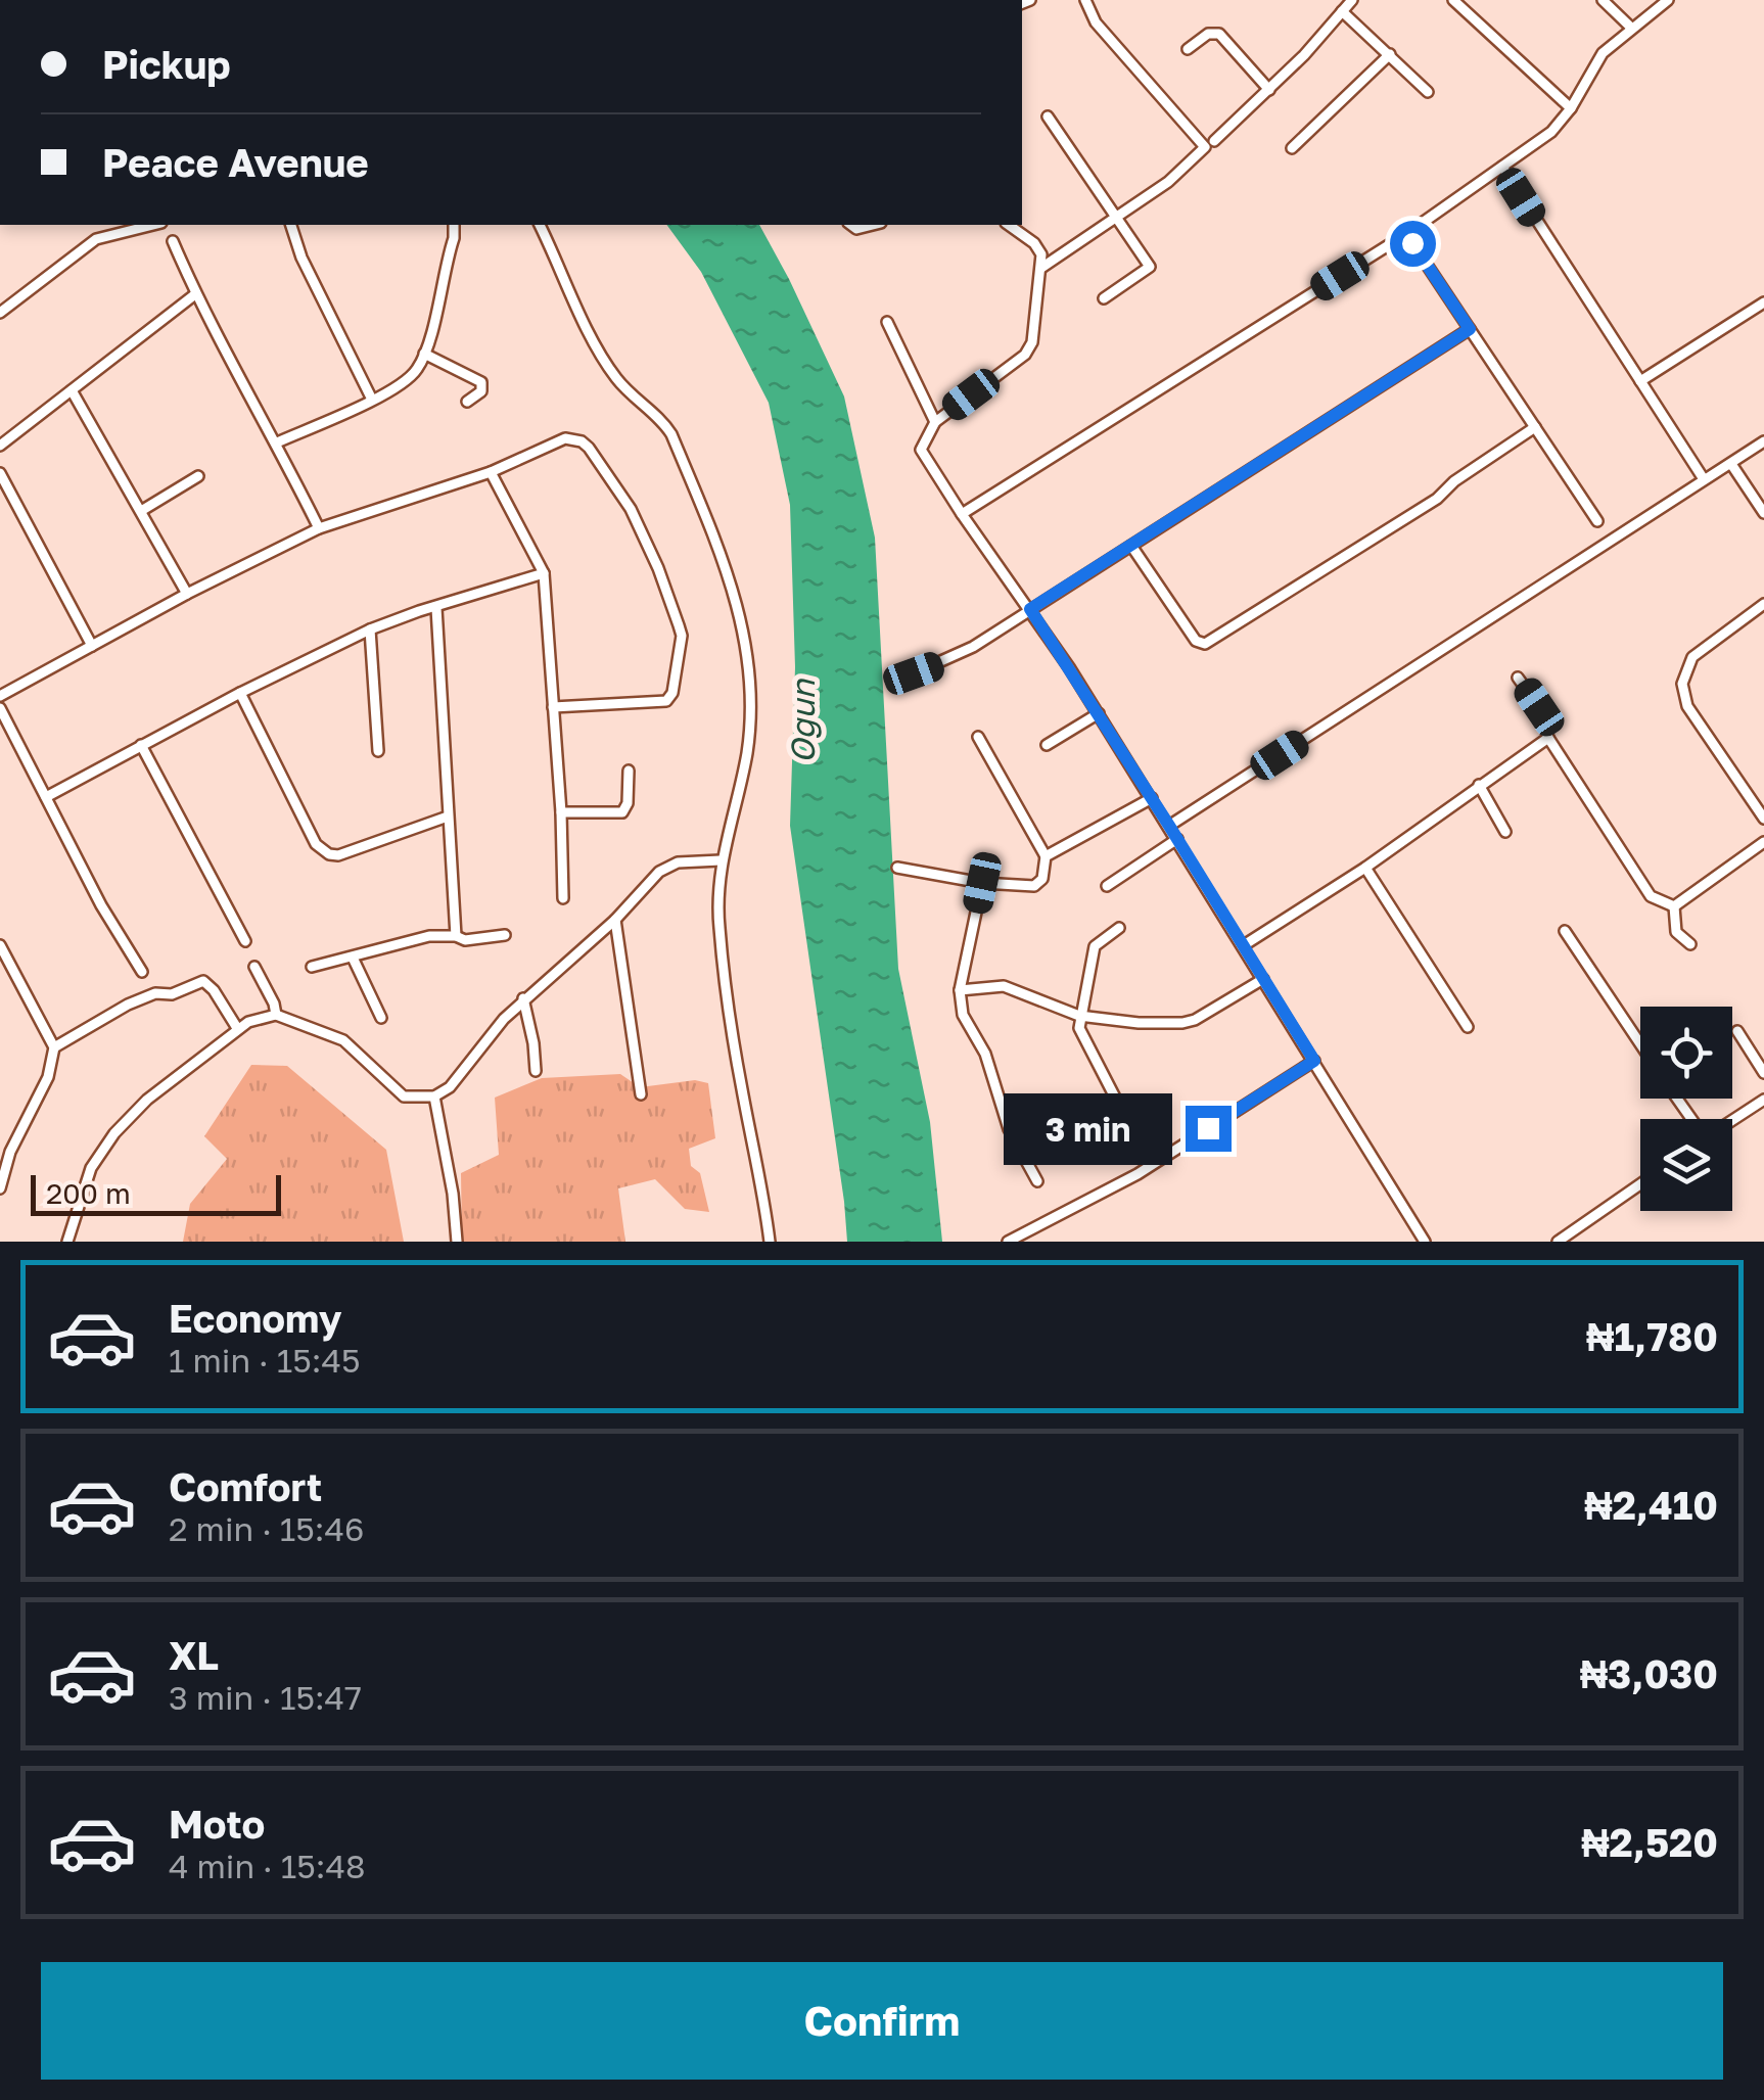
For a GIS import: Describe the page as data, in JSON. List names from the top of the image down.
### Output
{
  "water": ["Ogun"],
  "scale_bar": "200 m",
  "page": {
    "banner": ["Pickup", "Peace Avenue"],
    "bubble": "3 min",
    "scale": "200 m",
    "list": [
      {
        "name": "Economy",
        "note": "1 min · 15:45",
        "value": "₦1,780"
      },
      {
        "name": "Comfort",
        "note": "2 min · 15:46",
        "value": "₦2,410"
      },
      {
        "name": "XL",
        "note": "3 min · 15:47",
        "value": "₦3,030"
      },
      {
        "name": "Moto",
        "note": "4 min · 15:48",
        "value": "₦2,520"
      }
    ],
    "buttons": "Confirm"
  }
}
